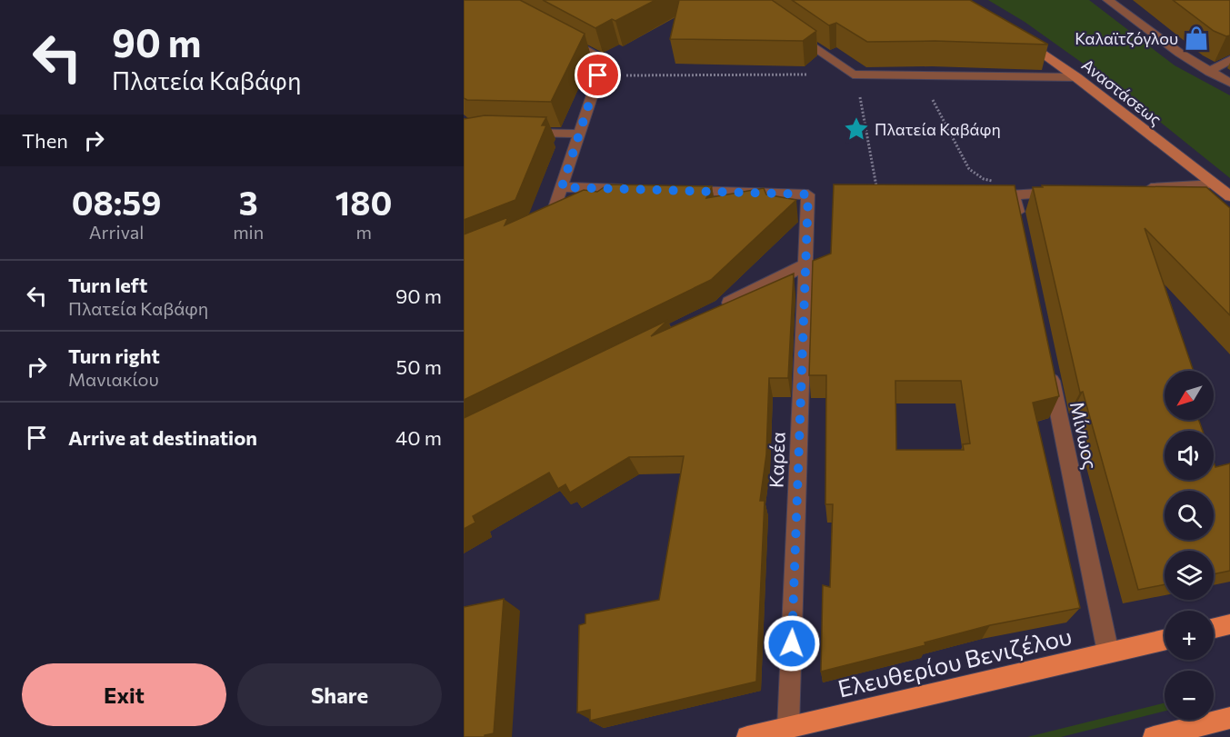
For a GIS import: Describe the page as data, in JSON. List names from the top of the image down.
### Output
{
  "streets": {
    "main road": ["Ελευθερίου Βενιζέλου"],
    "street": ["Αναστάσεως", "Μίνωος", "Καρέα"]
  },
  "crossings": [
    ["Μίνωος", "Ελευθερίου Βενιζέλου"],
    ["Καρέα", "Ελευθερίου Βενιζέλου"]
  ],
  "places": {
    "shop": ["Καλαϊτζόγλου"],
    "place": ["Πλατεία Καβάφη"]
  },
  "north": "bottom left",
  "page": {
    "turn": ["90 m", "Πλατεία Καβάφη"],
    "then": "Then",
    "eta": [
      "08:59",
      "Arrival",
      "3",
      "min",
      "180",
      "m"
    ],
    "list": [
      {
        "name": "Turn left",
        "note": "Πλατεία Καβάφη",
        "value": "90 m"
      },
      {
        "name": "Turn right",
        "note": "Μανιακίου",
        "value": "50 m"
      },
      {
        "name": "Arrive at destination",
        "value": "40 m"
      }
    ],
    "map_buttons": ["+", "−"],
    "buttons": ["Exit", "Share"]
  }
}
